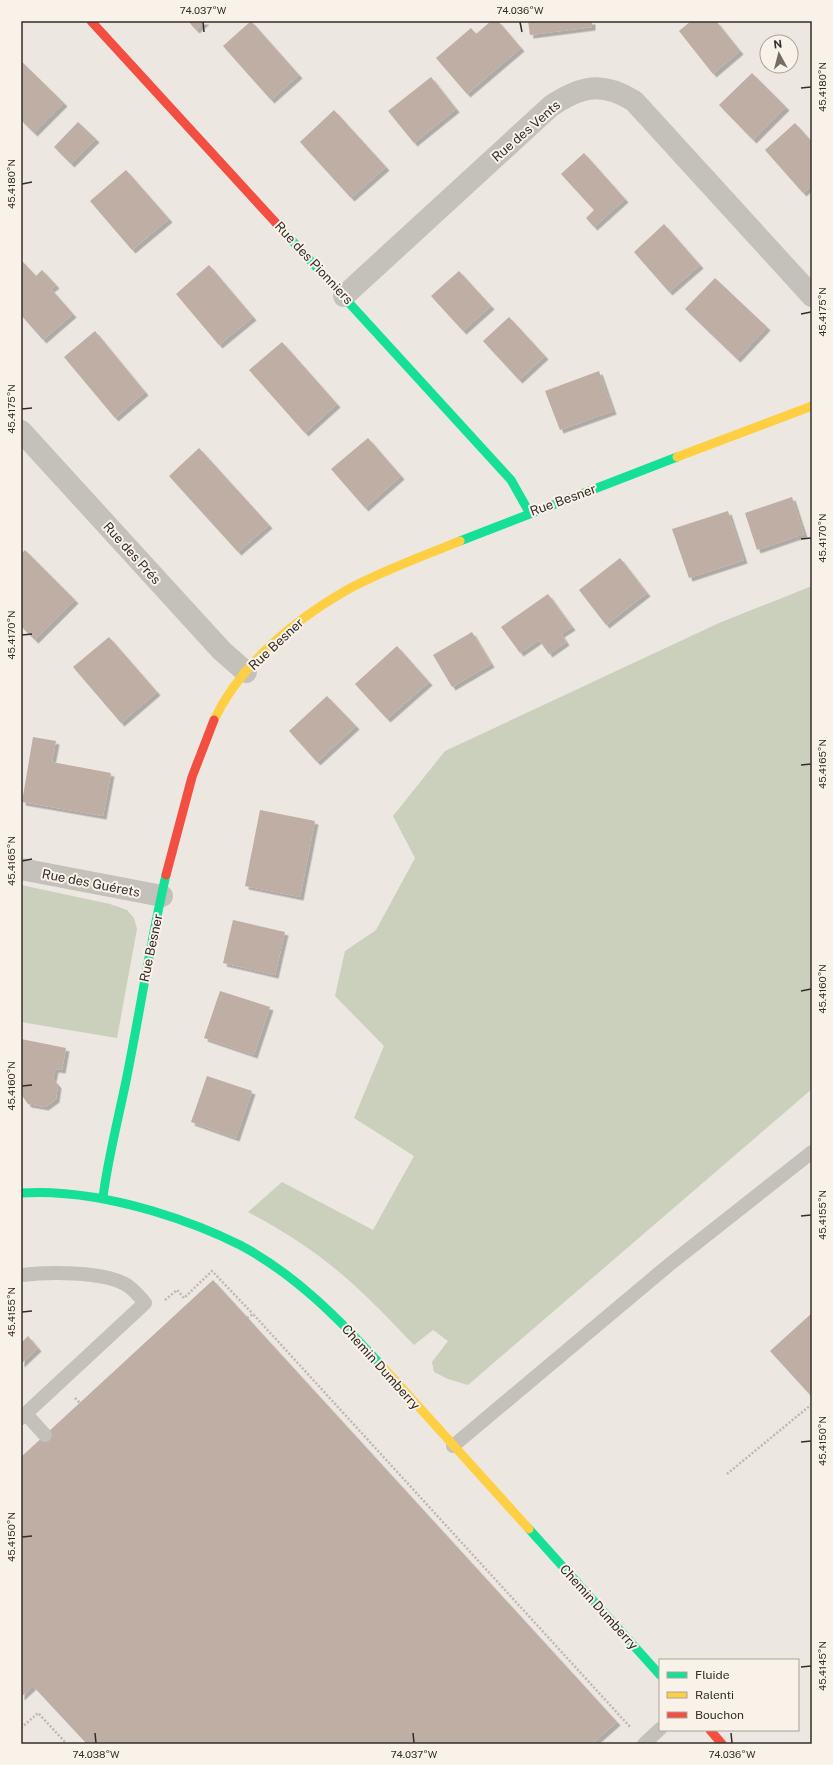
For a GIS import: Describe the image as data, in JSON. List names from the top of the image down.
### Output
{
  "streets": {
    "street": [
      "Rue des Vents",
      "Rue des Pionniers",
      "Rue Besner",
      "Rue des Prés",
      "Rue des Guérets",
      "Chemin Dumberry"
    ]
  },
  "crossings": [
    ["Rue des Vents", "Rue des Pionniers"],
    ["Rue des Pionniers", "Rue Besner"],
    ["Rue Besner", "Rue des Prés"],
    ["Rue Besner", "Rue des Guérets"],
    ["Rue Besner", "Chemin Dumberry"]
  ],
  "legend": ["Fluide", "Ralenti", "Bouchon"],
  "north": "top",
  "coordinates": [
    "74.037°W",
    "74.036°W",
    "45.4180°N",
    "45.4175°N",
    "45.4170°N",
    "45.4165°N",
    "45.4160°N",
    "45.4155°N",
    "45.4150°N",
    "45.4145°N",
    "74.038°W"
  ]
}
